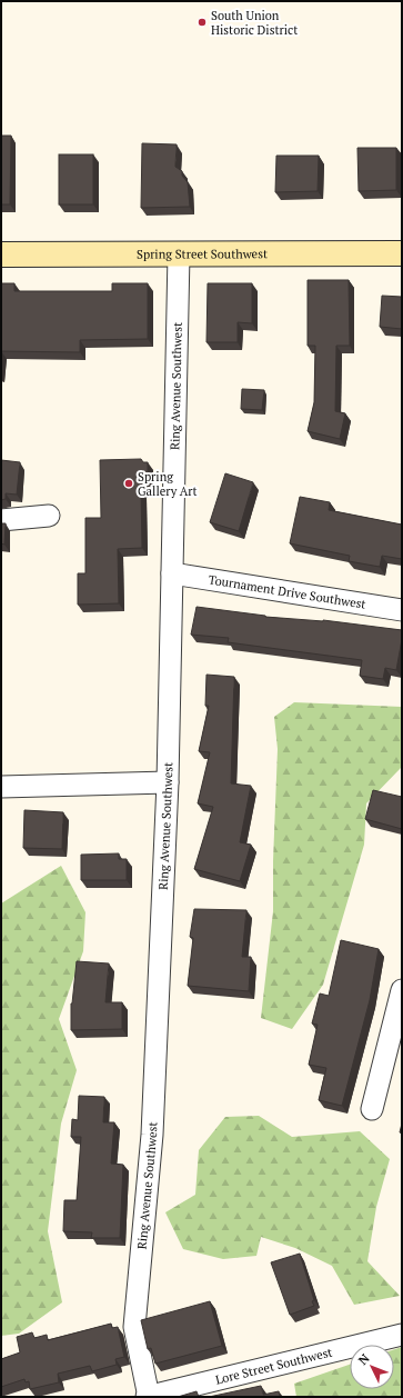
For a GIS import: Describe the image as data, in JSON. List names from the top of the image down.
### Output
{
  "streets": {
    "street": [
      "Spring Street Southwest",
      "Ring Avenue Southwest",
      "Tournament Drive Southwest",
      "Lore Street Southwest"
    ]
  },
  "crossings": [
    ["Spring Street Southwest", "Ring Avenue Southwest"],
    ["Ring Avenue Southwest", "Tournament Drive Southwest"],
    ["Ring Avenue Southwest", "Lore Street Southwest"]
  ],
  "places": ["South Union Historic District", "Spring Gallery Art"],
  "north": "top left"
}
